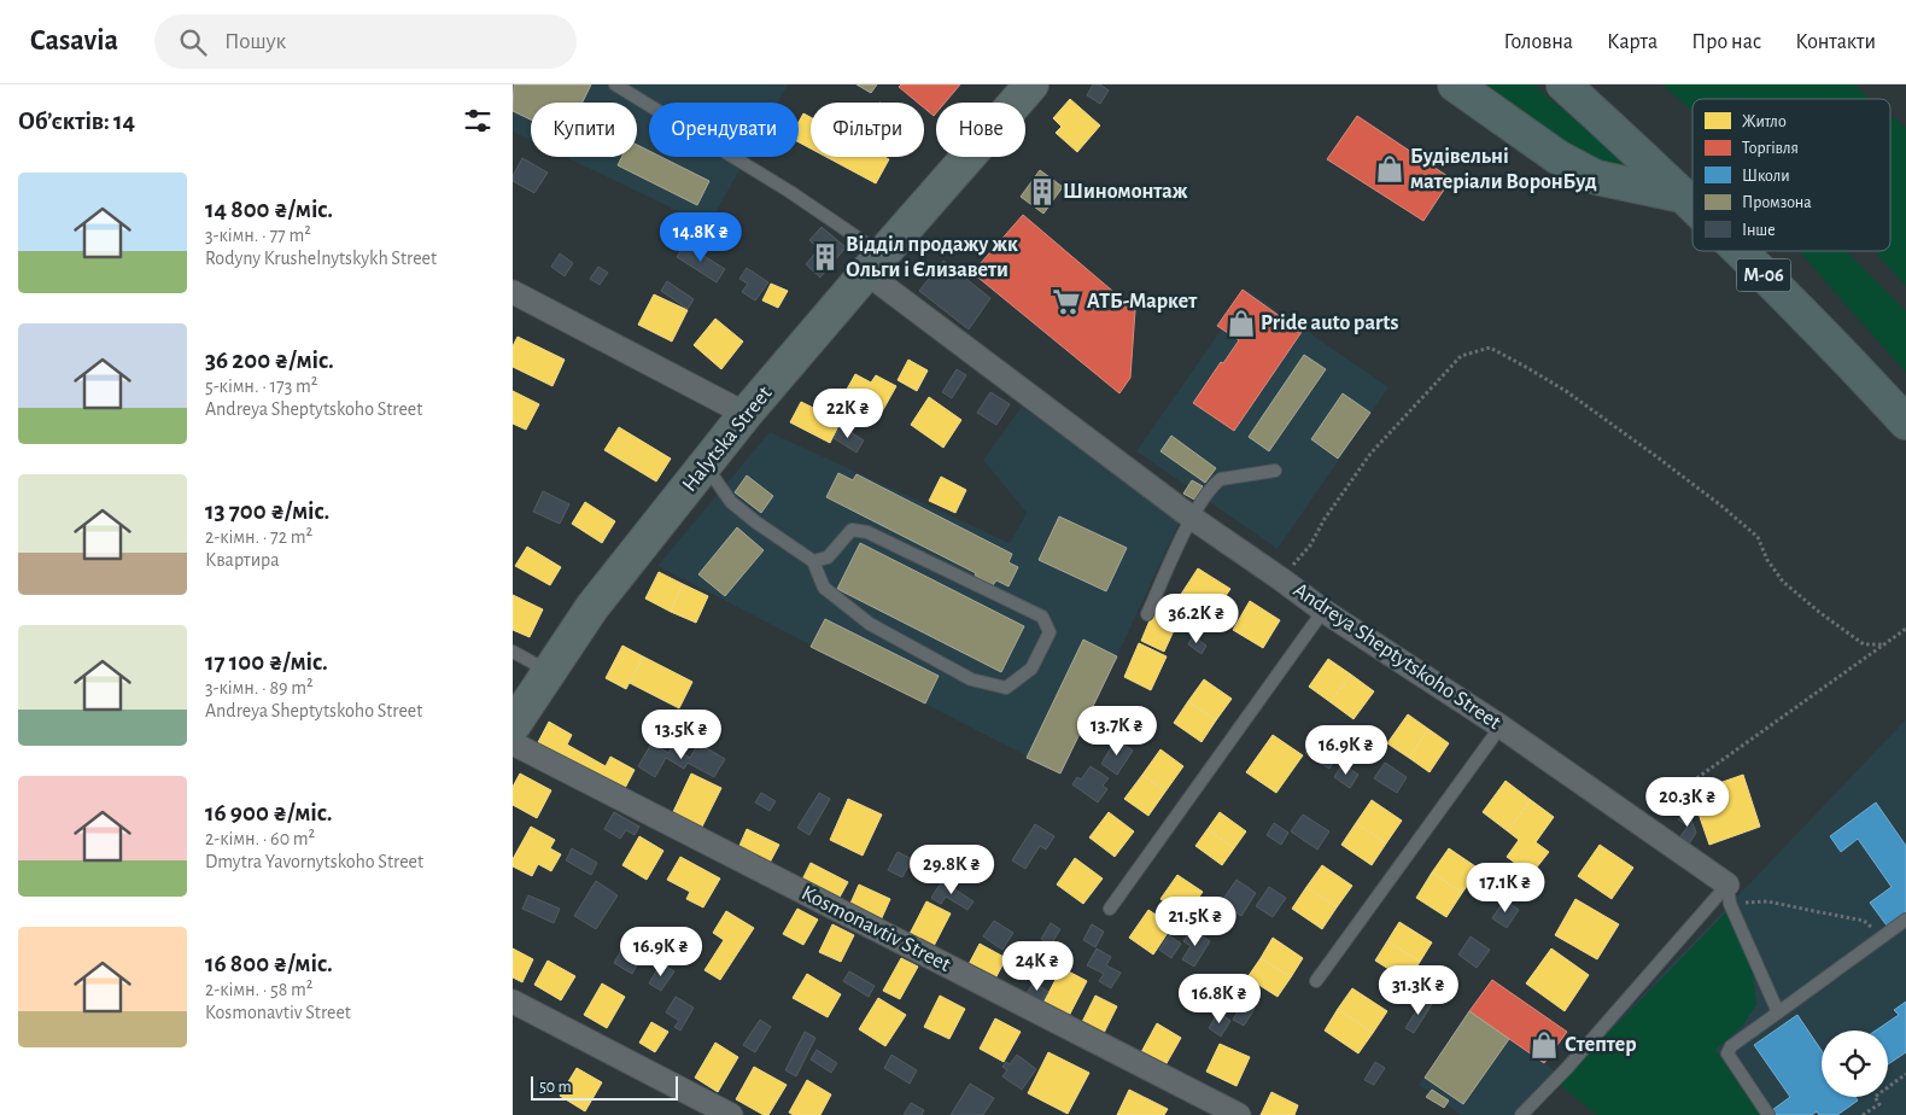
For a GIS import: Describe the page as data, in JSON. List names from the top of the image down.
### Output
{
  "streets": {
    "highway": ["М-06"],
    "main road": ["Halytska Street"],
    "street": ["Andreya Sheptytskoho Street", "Kosmonavtiv Street"]
  },
  "crossings": [
    ["Halytska Street", "Andreya Sheptytskoho Street"]
  ],
  "places": {
    "shop": ["Будівельні матеріали ВоронБуд", "Pride auto parts", "Стептер"],
    "building": ["Шиномонтаж", "Відділ продажу жк Ольги і Єлизавети"],
    "supermarket": ["ATБ-Маркет"]
  },
  "legend": [
    "Житло",
    "Торгівля",
    "Школи",
    "Промзона",
    "Інше"
  ],
  "scale_bar": "50 m",
  "page": {
    "header": "Casavia",
    "search": "Пошук",
    "nav": [
      "Головна",
      "Карта",
      "Про нас",
      "Контакти"
    ],
    "heading": "Об’єктів: 14",
    "chip": [
      "Купити",
      "Орендувати",
      "Фільтри",
      "Нове"
    ],
    "list": [
      {
        "name": "14 800 ₴/міс.",
        "note": "3-кімн. · 77 m² · Rodyny Krushelnytskykh Street"
      },
      {
        "name": "36 200 ₴/міс.",
        "note": "5-кімн. · 173 m² · Andreya Sheptytskoho Street"
      },
      {
        "name": "13 700 ₴/міс.",
        "note": "2-кімн. · 72 m² · Квартира"
      },
      {
        "name": "17 100 ₴/міс.",
        "note": "3-кімн. · 89 m² · Andreya Sheptytskoho Street"
      },
      {
        "name": "16 900 ₴/міс.",
        "note": "2-кімн. · 60 m² · Dmytra Yavornytskoho Street"
      },
      {
        "name": "16 800 ₴/міс.",
        "note": "2-кімн. · 58 m² · Kosmonavtiv Street"
      }
    ],
    "price": [
      "14.8K ₴",
      "22K ₴",
      "36.2K ₴",
      "13.7K ₴",
      "13.5K ₴",
      "16.9K ₴",
      "20.3K ₴",
      "29.8K ₴",
      "17.1K ₴",
      "21.5K ₴",
      "16.9K ₴",
      "24K ₴",
      "31.3K ₴",
      "16.8K ₴"
    ],
    "scale": "50 m"
  }
}
